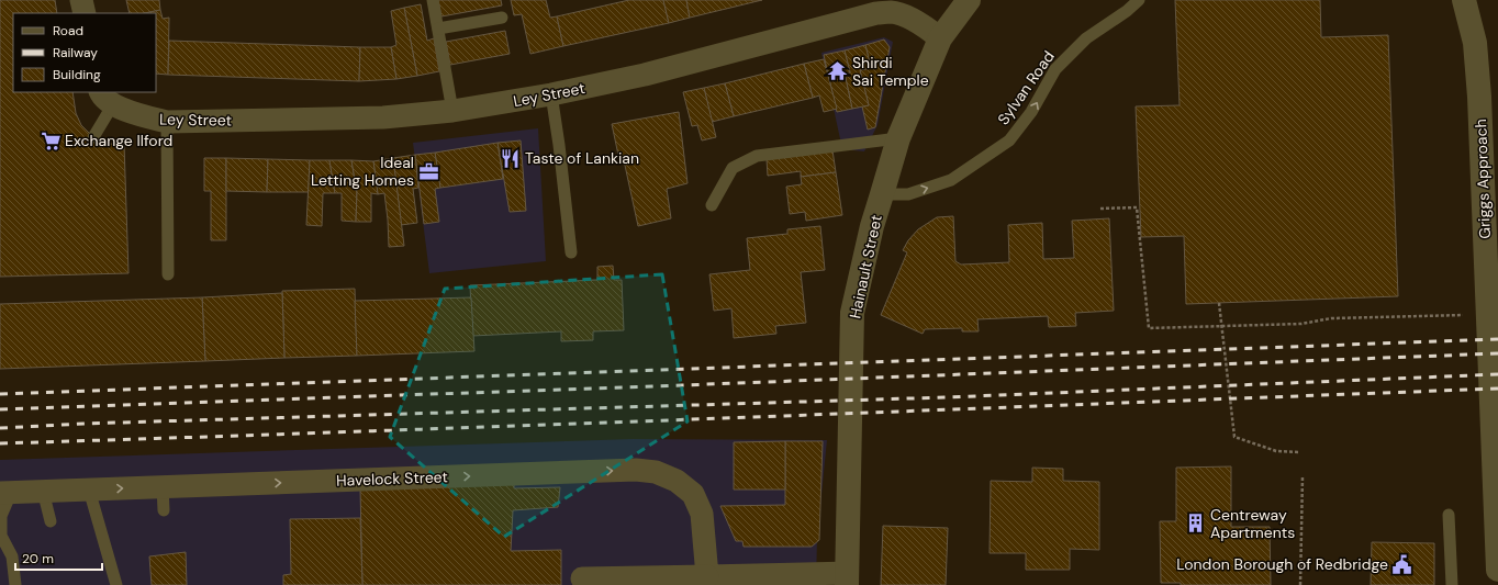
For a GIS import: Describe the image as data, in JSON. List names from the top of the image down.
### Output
{
  "streets": {
    "street": [
      "Ley Street",
      "Griggs Approach",
      "Hainault Street",
      "Havelock Street"
    ],
    "lane": ["Sylvan Road"]
  },
  "crossings": [
    ["Sylvan Road", "Hainault Street"],
    ["Ley Street", "Hainault Street"]
  ],
  "one_way": ["Sylvan Road", "Havelock Street"],
  "places": {
    "temple": ["Shirdi Sai Temple"],
    "supermarket": ["Exchange Ilford"],
    "restaurant": ["Taste of Lankian"],
    "office": ["Ideal Letting Homes"],
    "building": ["Centreway Apartments"],
    "public building": ["London Borough of Redbridge"]
  },
  "legend": ["Road", "Railway", "Building"],
  "scale_bar": "20 m"
}
